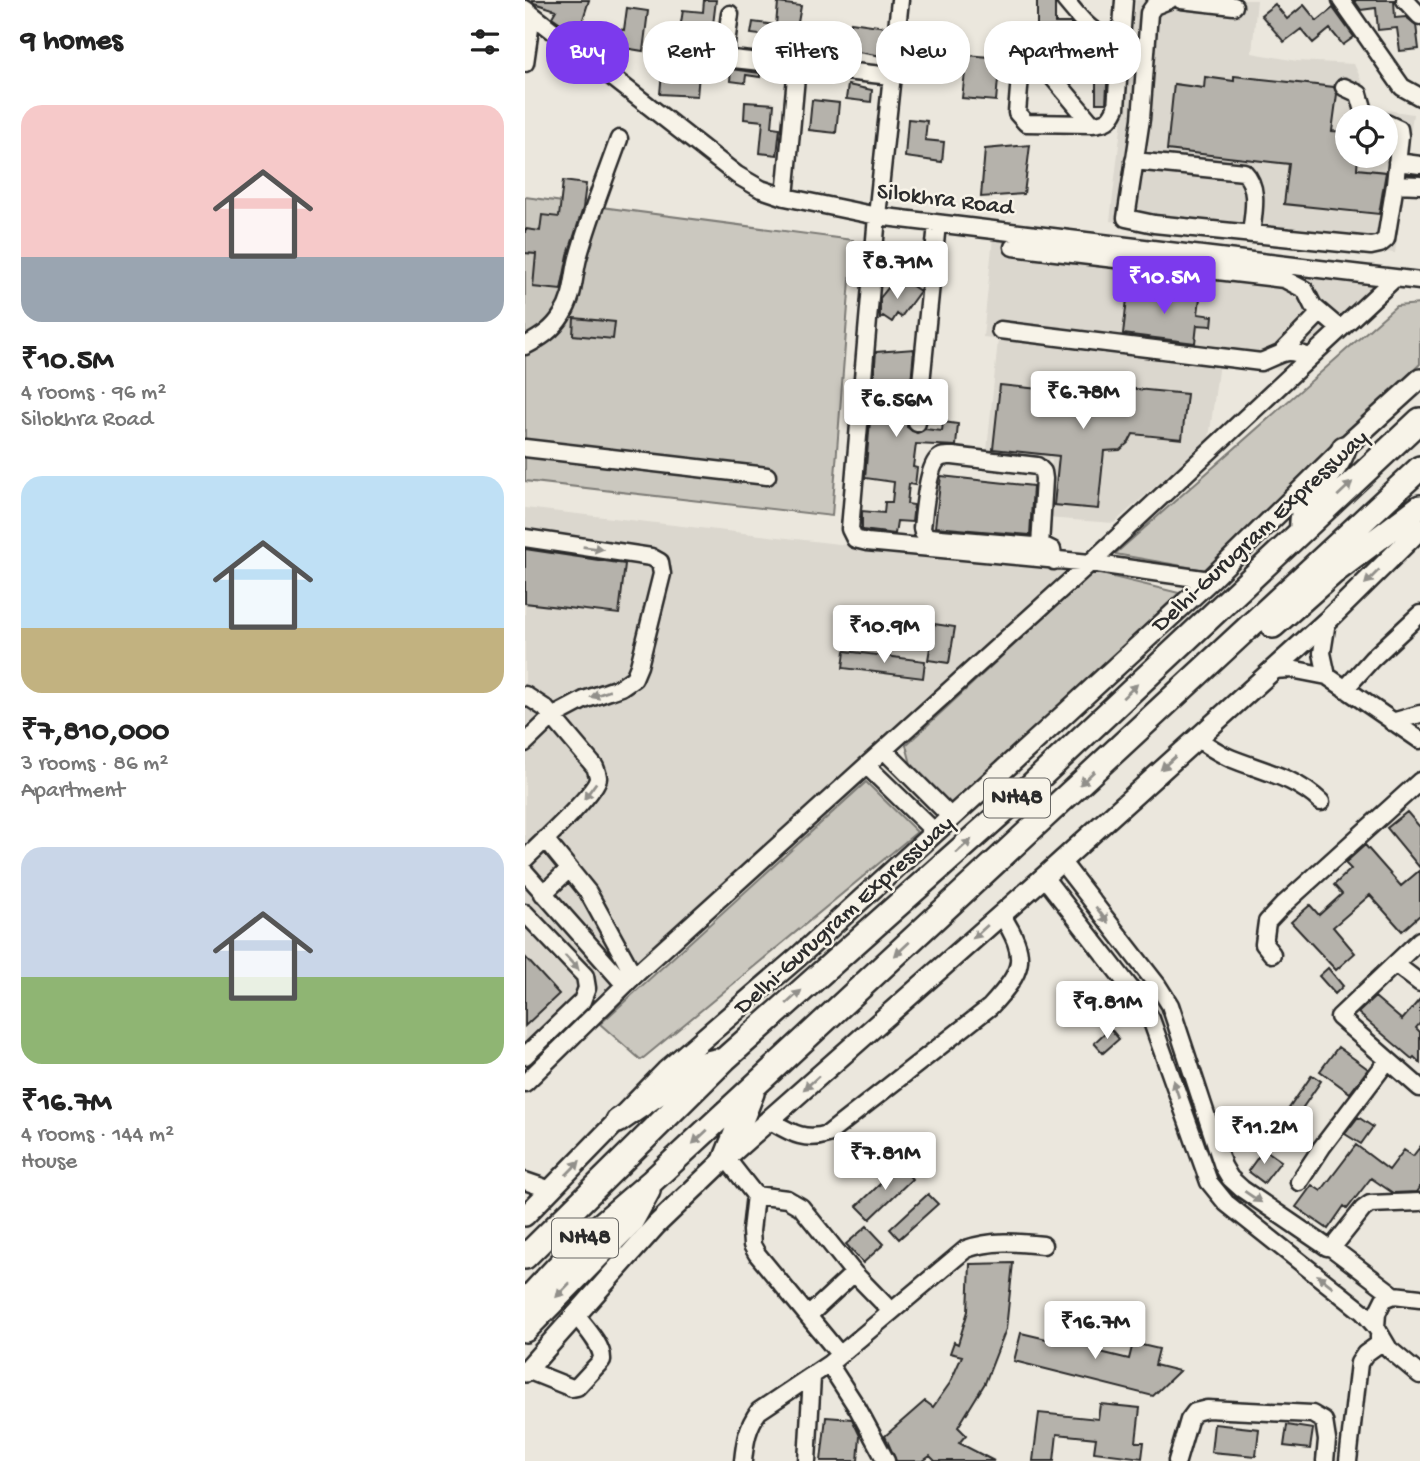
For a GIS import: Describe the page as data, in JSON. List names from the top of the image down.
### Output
{
  "streets": {
    "highway": ["Delhi-Gurugram Expressway", "NH48"],
    "street": ["Silokhra Road"]
  },
  "page": {
    "heading": "9 homes",
    "chip": [
      "Buy",
      "Rent",
      "Filters",
      "New",
      "Apartment"
    ],
    "list": [
      {
        "name": "₹10.5M",
        "note": "4 rooms · 96 m² · Silokhra Road"
      },
      {
        "name": "₹7,810,000",
        "note": "3 rooms · 86 m² · Apartment"
      },
      {
        "name": "₹16.7M",
        "note": "4 rooms · 144 m² · House"
      }
    ],
    "price": [
      "₹8.71M",
      "₹10.5M",
      "₹6.78M",
      "₹6.56M",
      "₹10.9M",
      "₹9.81M",
      "₹11.2M",
      "₹7.81M",
      "₹16.7M"
    ]
  }
}
